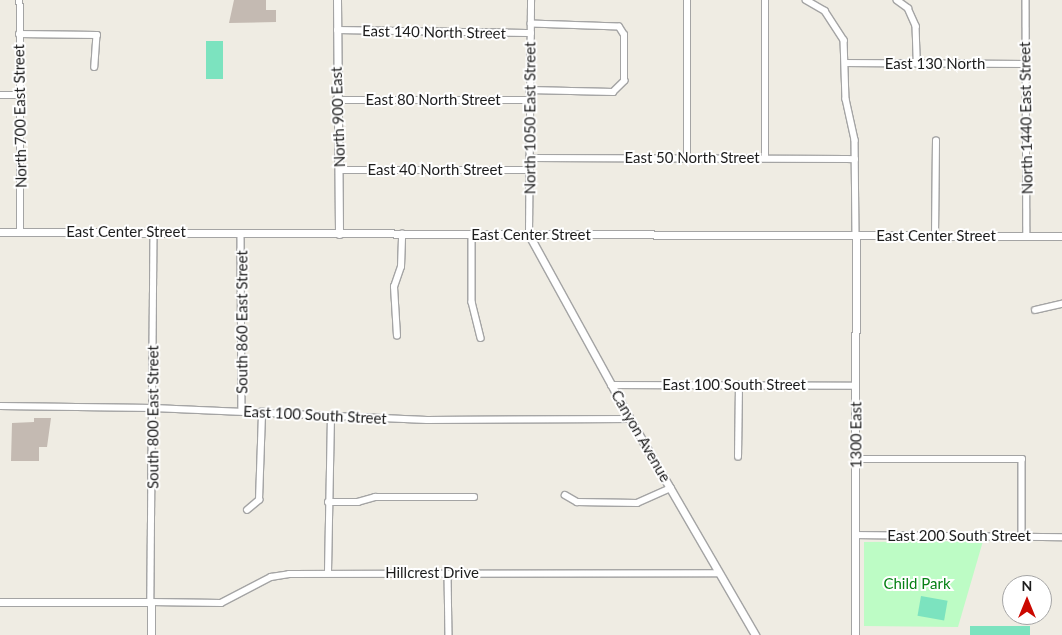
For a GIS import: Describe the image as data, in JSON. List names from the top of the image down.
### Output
{
  "streets": {
    "street": [
      "East 140 North Street",
      "East 130 North",
      "East 80 North Street",
      "North 700 East Street",
      "North 900 East",
      "North 1050 East Street",
      "North 1440 East Street",
      "East 50 North Street",
      "East 40 North Street",
      "East Center Street",
      "South 860 East Street",
      "East 100 South Street",
      "South 800 East Street",
      "1300 East",
      "Canyon Avenue",
      "East 200 South Street",
      "Hillcrest Drive"
    ]
  },
  "crossings": [
    ["East 140 North Street", "North 900 East"],
    ["East 140 North Street", "North 1050 East Street"],
    ["East 130 North", "North 1440 East Street"],
    ["East 80 North Street", "North 900 East"],
    ["East 80 North Street", "North 1050 East Street"],
    ["North 700 East Street", "East Center Street"],
    ["North 900 East", "East 40 North Street"],
    ["North 900 East", "East Center Street"],
    ["North 1050 East Street", "East 50 North Street"],
    ["North 1050 East Street", "East 40 North Street"],
    ["North 1050 East Street", "East Center Street"],
    ["North 1050 East Street", "Canyon Avenue"],
    ["North 1440 East Street", "East Center Street"],
    ["East Center Street", "South 860 East Street"],
    ["East Center Street", "South 800 East Street"],
    ["East Center Street", "1300 East"],
    ["East Center Street", "Canyon Avenue"],
    ["South 860 East Street", "East 100 South Street"],
    ["East 100 South Street", "South 800 East Street"],
    ["East 100 South Street", "1300 East"],
    ["East 100 South Street", "Canyon Avenue"],
    ["South 800 East Street", "Hillcrest Drive"],
    ["1300 East", "East 200 South Street"],
    ["Canyon Avenue", "Hillcrest Drive"]
  ],
  "parks": ["Child Park"],
  "north": "top"
}
